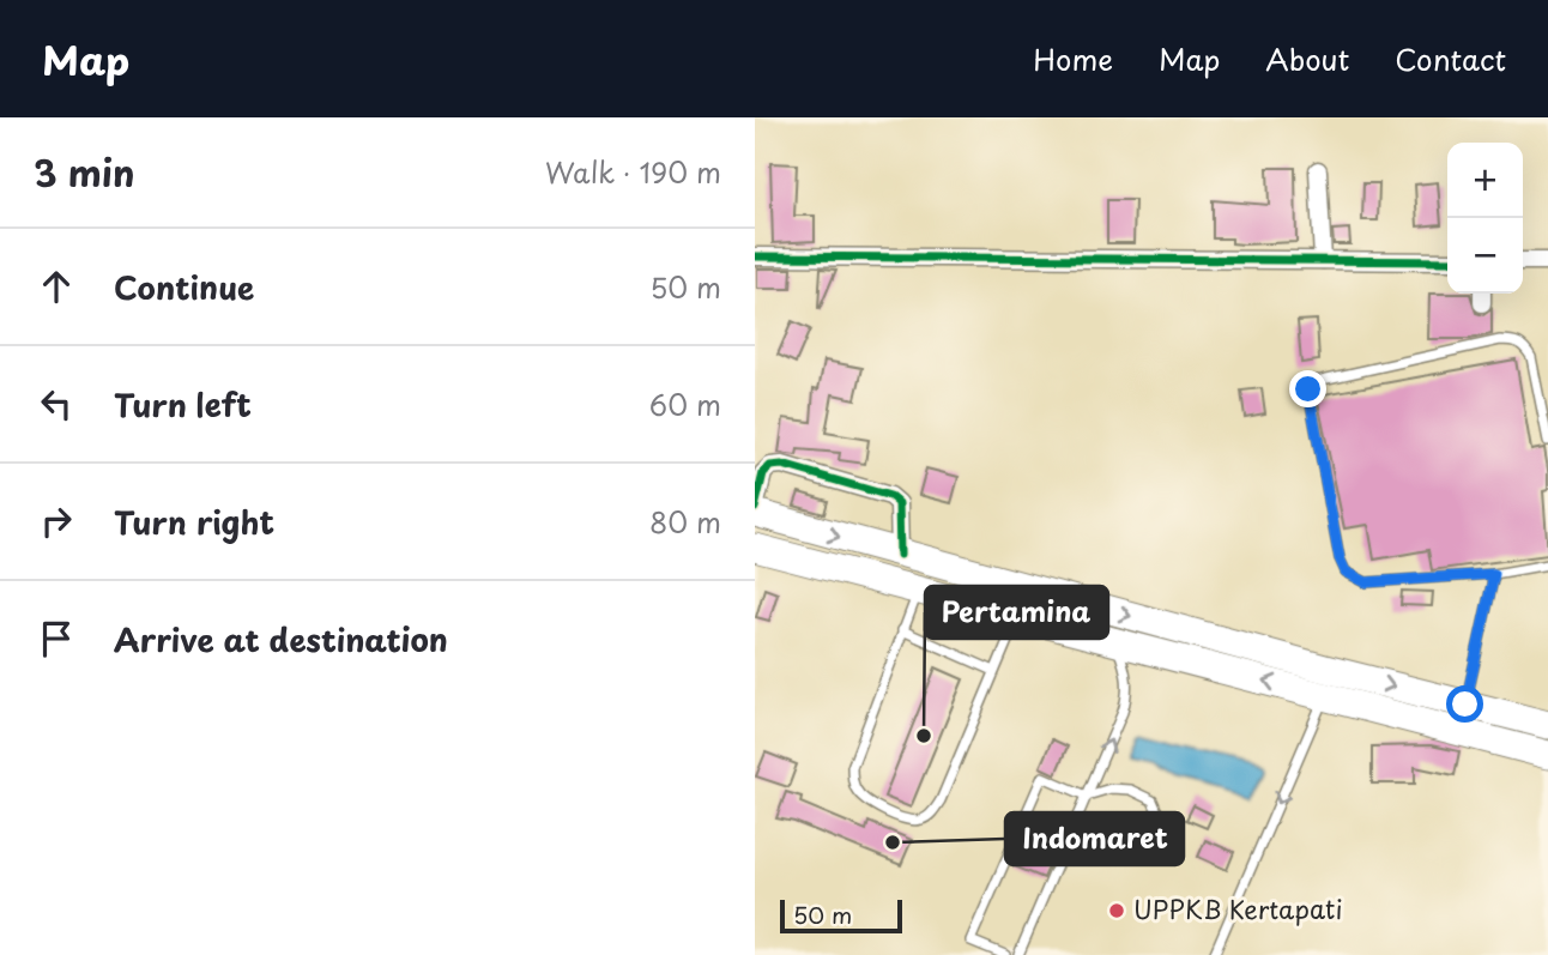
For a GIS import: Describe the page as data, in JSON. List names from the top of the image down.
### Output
{
  "places": ["Pertamina", "Indomaret", "UPPKB Kertapati"],
  "scale_bar": "50 m",
  "page": {
    "header": "Map",
    "nav": [
      "Home",
      "Map",
      "About",
      "Contact"
    ],
    "heading": ["3 min", "Walk · 190 m"],
    "map_buttons": ["+", "−"],
    "list": [
      ["Continue", "50 m"],
      ["Turn left", "60 m"],
      ["Turn right", "80 m"],
      "Arrive at destination"
    ],
    "scale": "50 m"
  }
}
